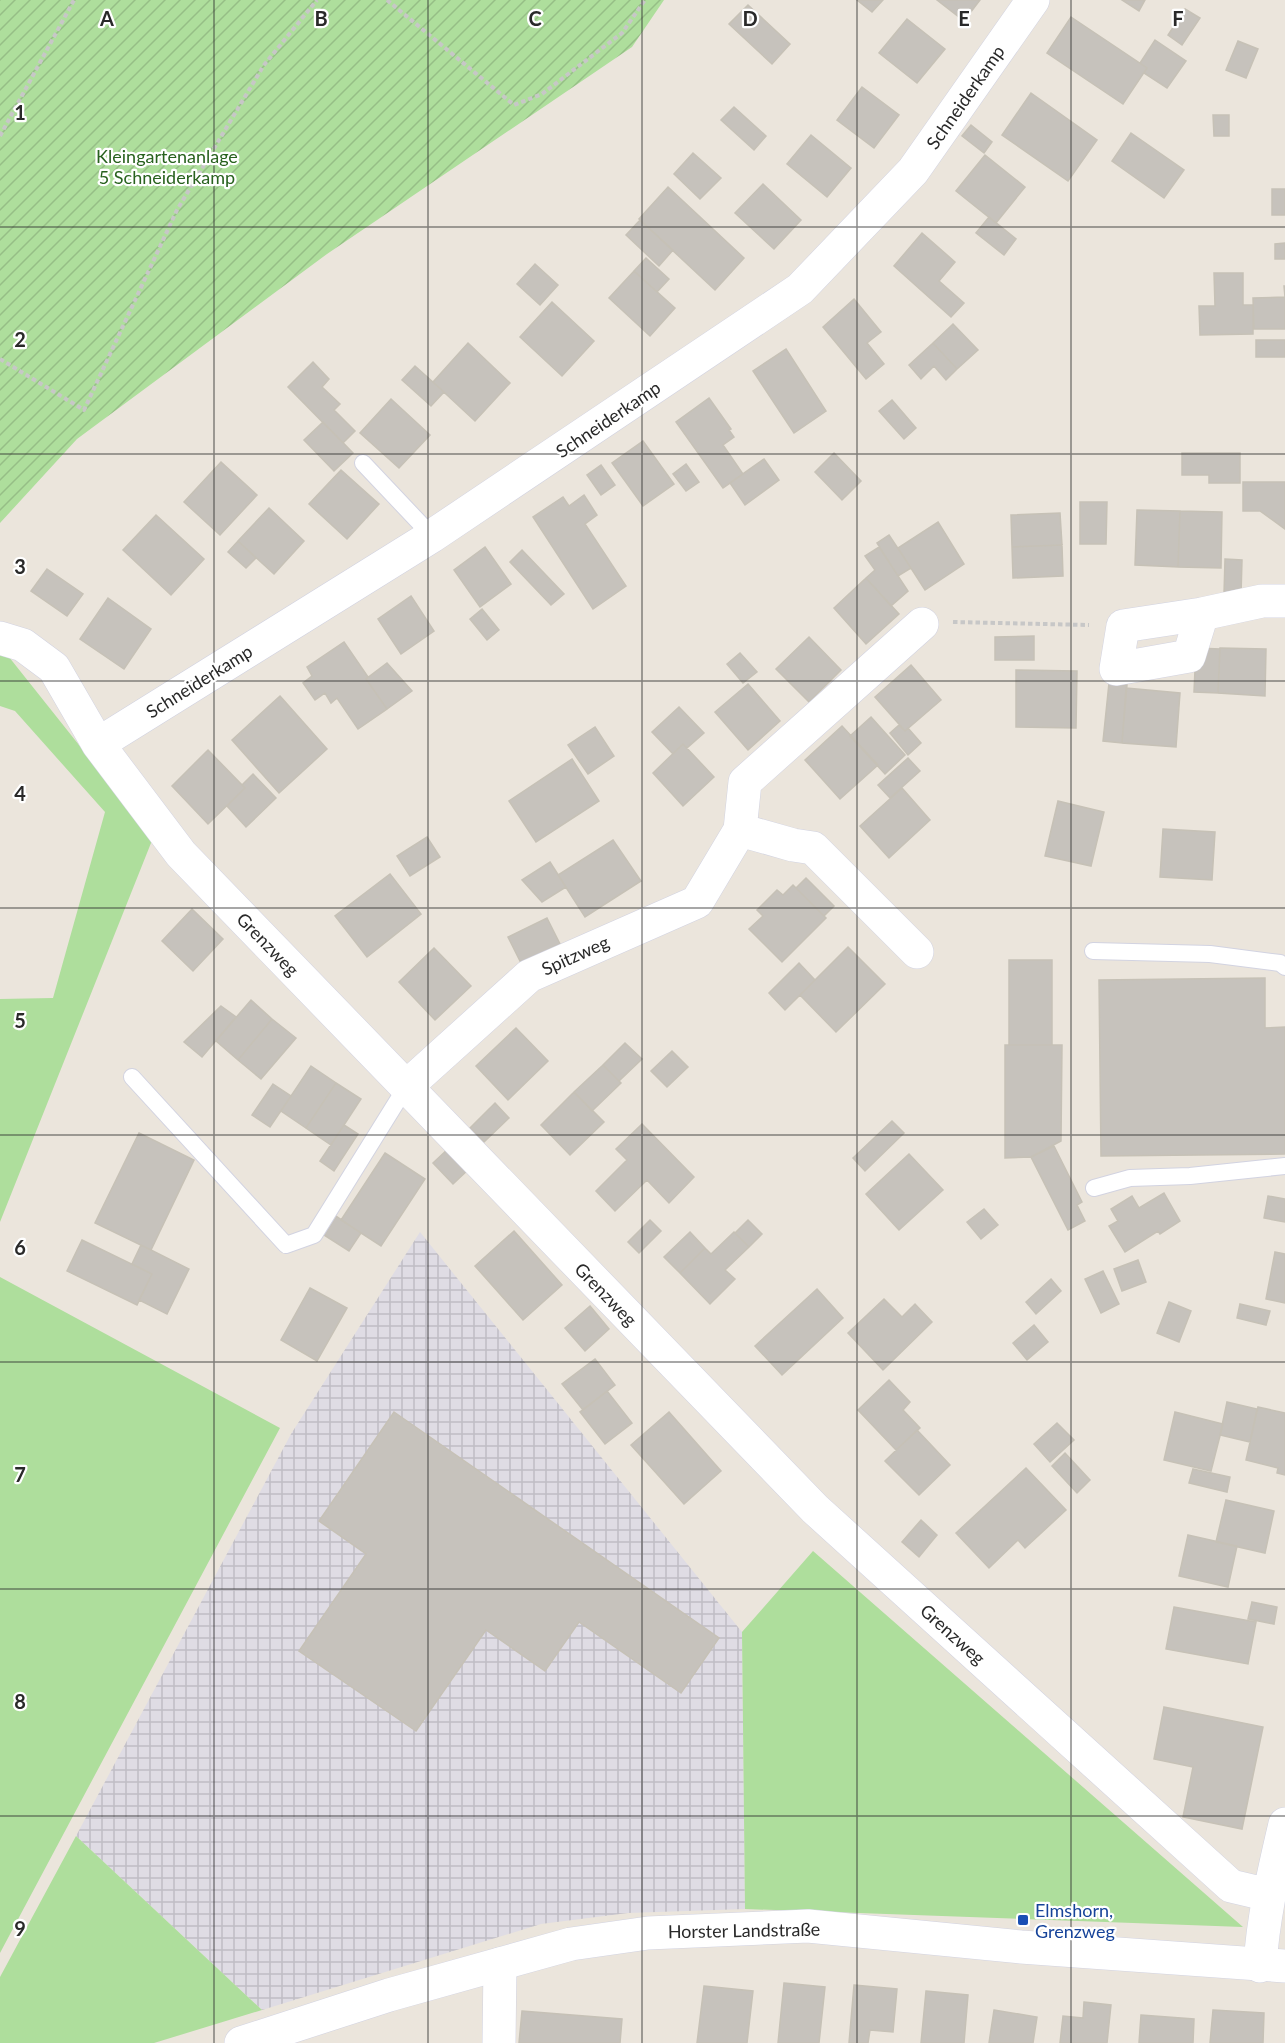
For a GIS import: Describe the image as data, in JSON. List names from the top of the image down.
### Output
{
  "streets": {
    "street": [
      "Schneiderkamp",
      "Grenzweg",
      "Spitzweg",
      "Horster Landstraße"
    ]
  },
  "crossings": [
    ["Schneiderkamp", "Grenzweg"],
    ["Grenzweg", "Spitzweg"]
  ],
  "parks": ["Kleingartenanlage 5 Schneiderkamp"],
  "places": {
    "transit": ["Elmshorn, Grenzweg"]
  },
  "grid": {
    "columns": [
      "A",
      "B",
      "C",
      "D",
      "E",
      "F"
    ],
    "rows": [
      "1",
      "2",
      "3",
      "4",
      "5",
      "6",
      "7",
      "8",
      "9"
    ]
  }
}
